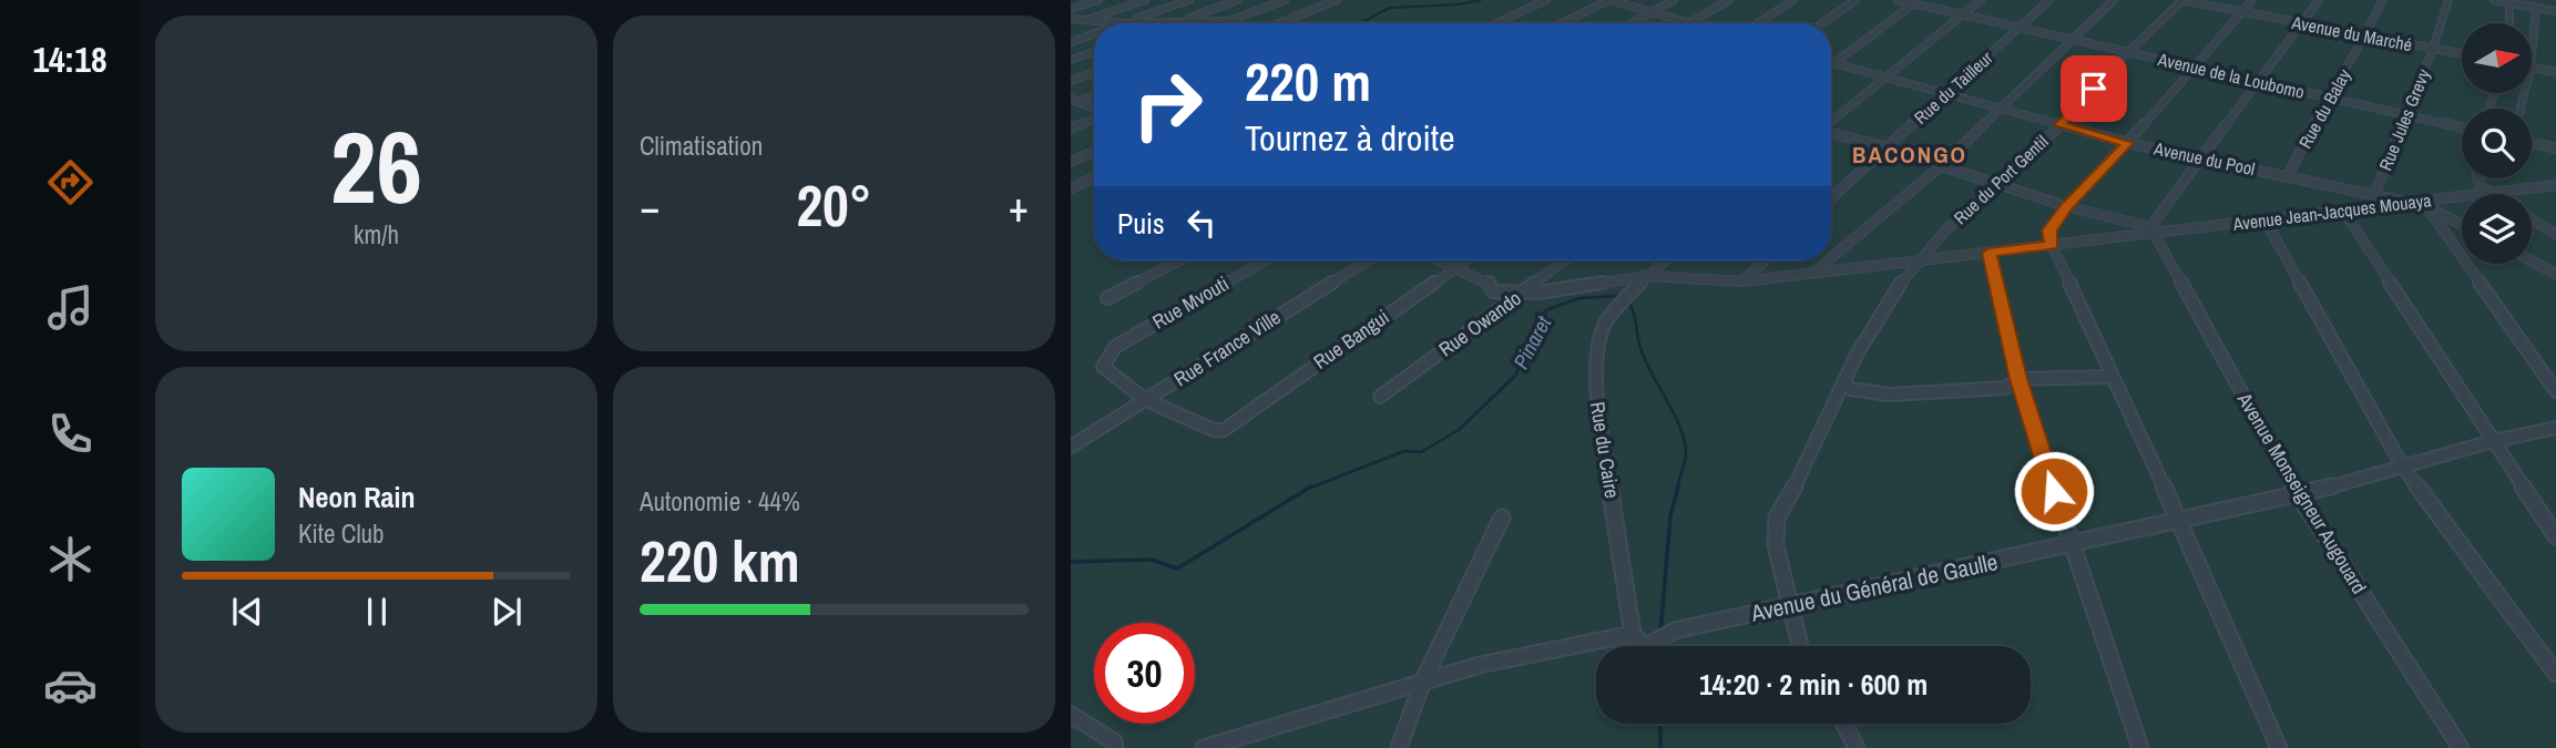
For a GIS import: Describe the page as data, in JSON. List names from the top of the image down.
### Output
{
  "streets": {
    "street": [
      "Avenue du Marché",
      "Avenue de la Loubomo",
      "Rue du Tailleur",
      "Rue du Balay",
      "Rue Jules Grevy",
      "Avenue du Pool",
      "Rue du Port Gentil",
      "Avenue Jean-Jacques Mouaya",
      "Rue Mvouti",
      "Rue Owando",
      "Rue Bangui",
      "Rue France Ville",
      "Rue du Caire",
      "Avenue Monseigneur Augouard",
      "Avenue du Général de Gaulle"
    ]
  },
  "crossings": [
    ["Avenue du Marché", "Rue du Balay"],
    ["Avenue du Marché", "Rue Jules Grevy"],
    ["Avenue du Marché", "Rue du Port Gentil"],
    ["Avenue de la Loubomo", "Rue du Tailleur"],
    ["Avenue de la Loubomo", "Rue du Balay"],
    ["Avenue de la Loubomo", "Rue Jules Grevy"],
    ["Avenue de la Loubomo", "Rue du Port Gentil"],
    ["Rue du Tailleur", "Avenue du Pool"],
    ["Rue du Balay", "Avenue du Pool"],
    ["Rue Jules Grevy", "Avenue du Pool"],
    ["Avenue du Pool", "Rue du Port Gentil"],
    ["Avenue du Pool", "Avenue Jean-Jacques Mouaya"],
    ["Rue du Port Gentil", "Avenue Jean-Jacques Mouaya"],
    ["Rue du Port Gentil", "Avenue du Général de Gaulle"],
    ["Avenue Jean-Jacques Mouaya", "Rue Owando"],
    ["Avenue Jean-Jacques Mouaya", "Rue Bangui"],
    ["Avenue Jean-Jacques Mouaya", "Rue du Caire"],
    ["Avenue Jean-Jacques Mouaya", "Avenue Monseigneur Augouard"],
    ["Rue Mvouti", "Rue Bangui"],
    ["Rue Mvouti", "Rue France Ville"],
    ["Rue Bangui", "Rue France Ville"],
    ["Rue du Caire", "Avenue du Général de Gaulle"],
    ["Avenue Monseigneur Augouard", "Avenue du Général de Gaulle"]
  ],
  "districts": ["BACONGO"],
  "water": ["Pinaret"],
  "north": "right",
  "page": {
    "tabs": "14:18",
    "tile": [
      ["26", "km/h"],
      "Climatisation",
      ["Autonomie · 44%", "220 km"]
    ],
    "turn": ["220 m", "Tournez à droite"],
    "heat": ["−", "20°", "+"],
    "then": "Puis",
    "song": ["Neon Rain", "Kite Club"],
    "limit": "30",
    "trip": "14:20 · 2 min · 600 m"
  }
}
